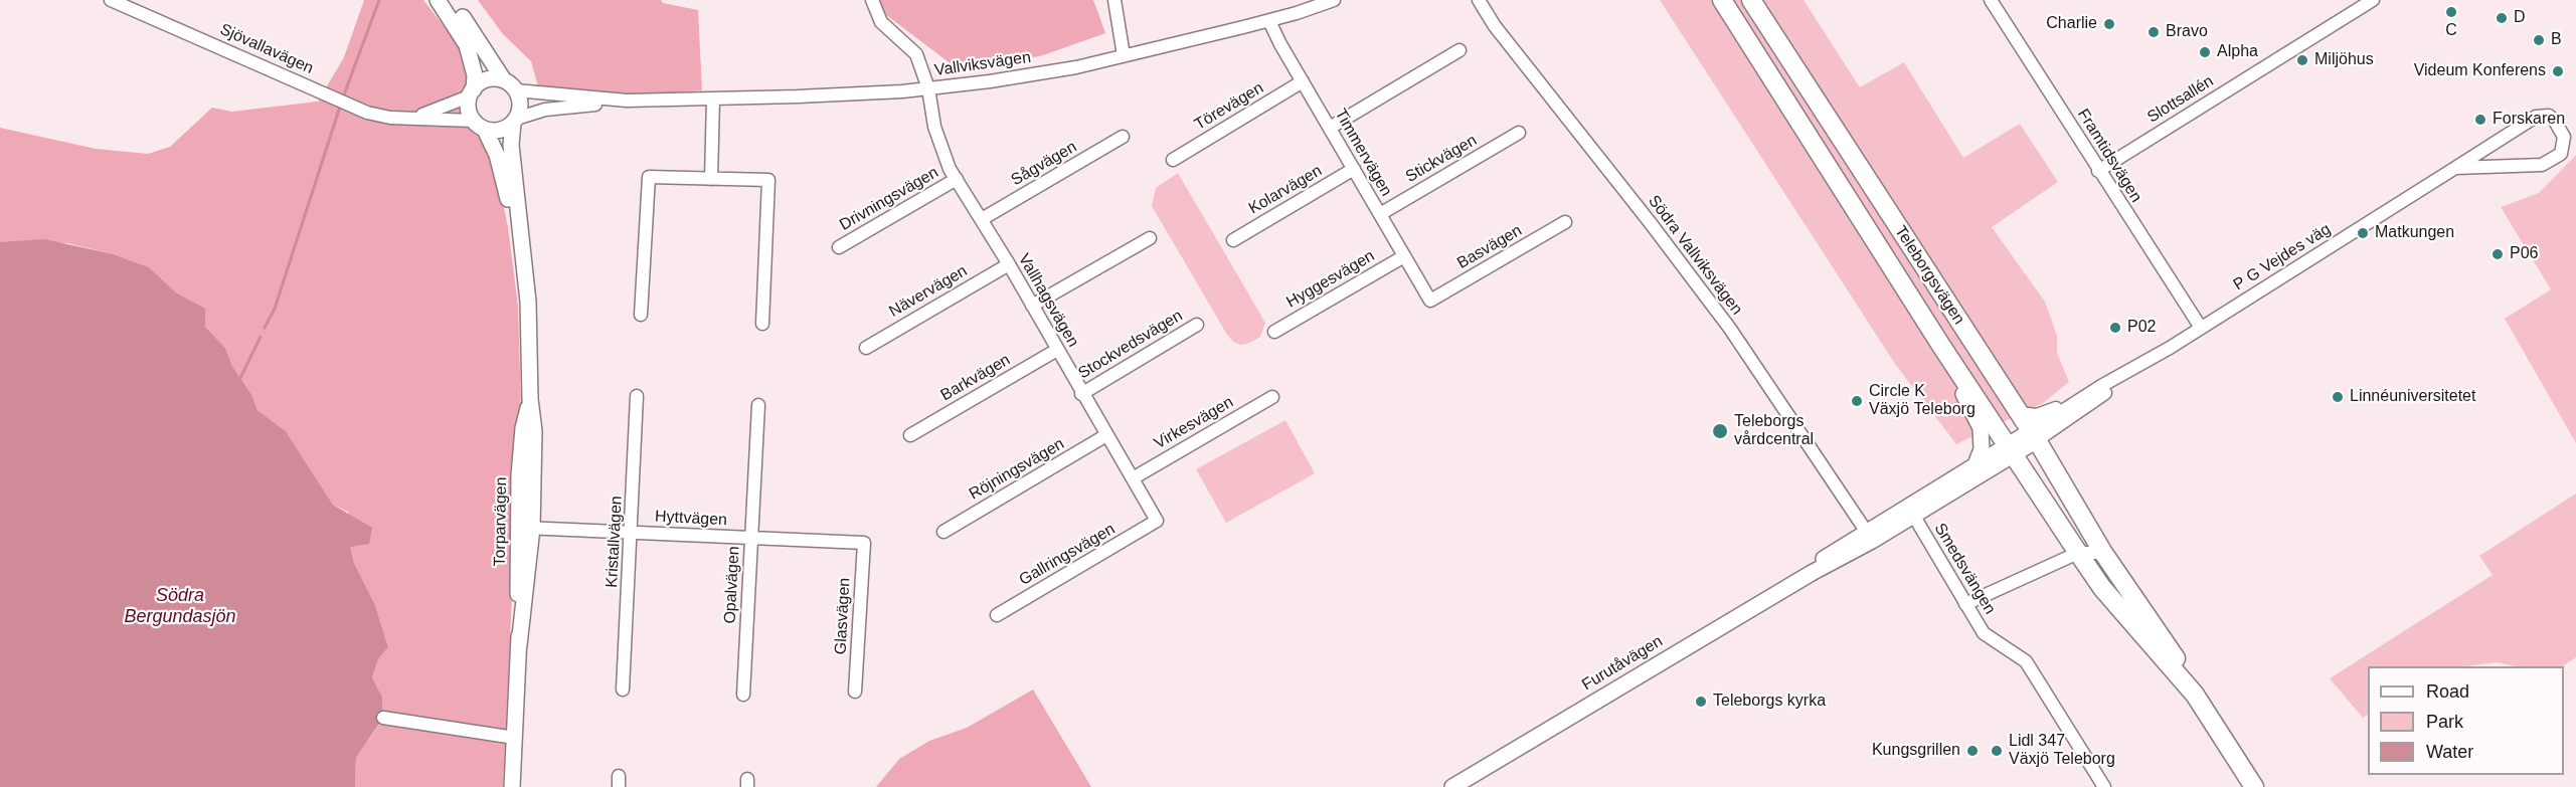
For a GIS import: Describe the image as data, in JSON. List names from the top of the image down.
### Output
{
  "streets": {
    "main road": ["Teleborgsvägen"],
    "street": [
      "Sjövallavägen",
      "Vallviksvägen",
      "Slottsallén",
      "Törevägen",
      "Timmervägen",
      "Framtidsvägen",
      "Stickvägen",
      "Sågvägen",
      "Kolarvägen",
      "Drivningsvägen",
      "Basvägen",
      "Södra Vallviksvägen",
      "P G Vejdes väg",
      "Hyggesvägen",
      "Nävervägen",
      "Vallhagsvägen",
      "Stockvedsvägen",
      "Barkvägen",
      "Virkesvägen",
      "Röjningsvägen",
      "Hyttvägen",
      "Torparvägen",
      "Kristallvägen",
      "Gallringsvägen",
      "Smedsvängen",
      "Opalvägen",
      "Glasvägen",
      "Furutåvägen"
    ]
  },
  "crossings": [
    ["Sjövallavägen", "Vallviksvägen"],
    ["Sjövallavägen", "Torparvägen"],
    ["Vallviksvägen", "Timmervägen"],
    ["Vallviksvägen", "Vallhagsvägen"],
    ["Vallviksvägen", "Torparvägen"],
    ["Slottsallén", "Framtidsvägen"],
    ["Törevägen", "Timmervägen"],
    ["Timmervägen", "Stickvägen"],
    ["Timmervägen", "Kolarvägen"],
    ["Timmervägen", "Basvägen"],
    ["Timmervägen", "Hyggesvägen"],
    ["Framtidsvägen", "P G Vejdes väg"],
    ["Sågvägen", "Vallhagsvägen"],
    ["Drivningsvägen", "Vallhagsvägen"],
    ["Södra Vallviksvägen", "Furutåvägen"],
    ["P G Vejdes väg", "Teleborgsvägen"],
    ["P G Vejdes väg", "Furutåvägen"],
    ["Teleborgsvägen", "Furutåvägen"],
    ["Nävervägen", "Vallhagsvägen"],
    ["Vallhagsvägen", "Stockvedsvägen"],
    ["Vallhagsvägen", "Barkvägen"],
    ["Vallhagsvägen", "Virkesvägen"],
    ["Vallhagsvägen", "Röjningsvägen"],
    ["Vallhagsvägen", "Gallringsvägen"],
    ["Hyttvägen", "Torparvägen"],
    ["Hyttvägen", "Kristallvägen"],
    ["Hyttvägen", "Opalvägen"],
    ["Hyttvägen", "Glasvägen"],
    ["Smedsvängen", "Furutåvägen"]
  ],
  "water": ["Södra Bergundasjön"],
  "places": [
    "C",
    "D",
    "Charlie",
    "Bravo",
    "B",
    "Alpha",
    "Miljöhus",
    "Videum Konferens",
    "Forskaren",
    "Matkungen",
    "P06",
    "P02",
    "Linnéuniversitetet",
    "Circle K Växjö Teleborg",
    "Teleborgs vårdcentral",
    "Teleborgs kyrka",
    "Kungsgrillen",
    "Lidl 347 Växjö Teleborg"
  ],
  "legend": ["Road", "Park", "Water"]
}
